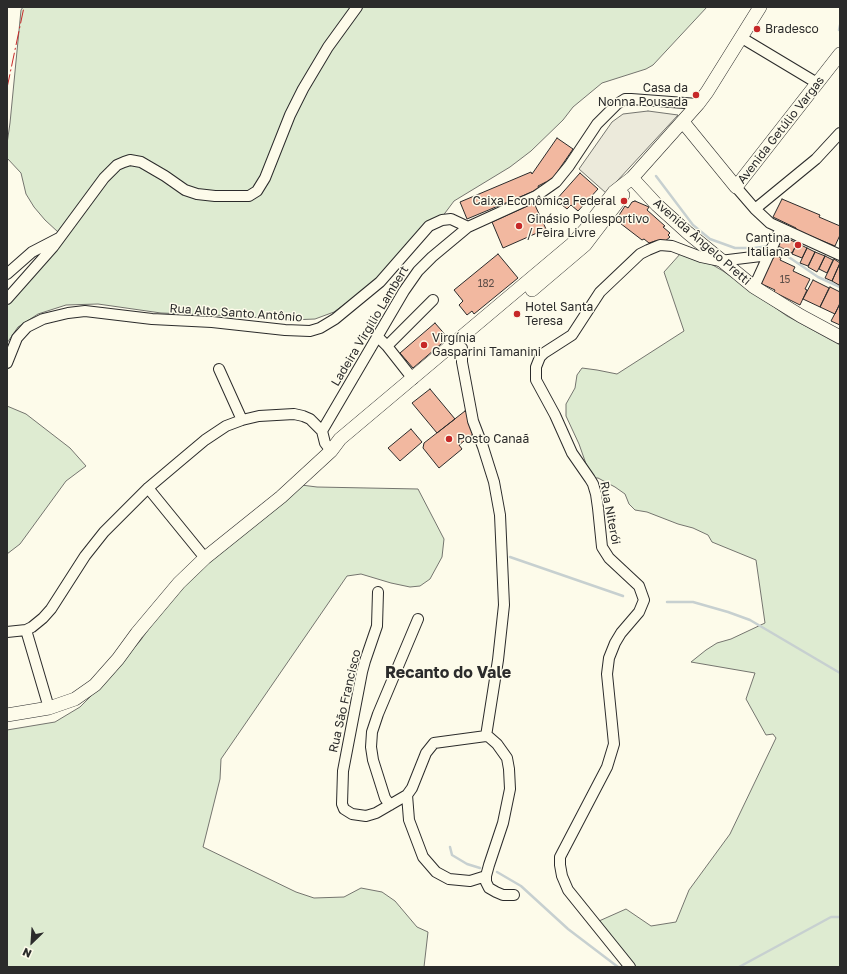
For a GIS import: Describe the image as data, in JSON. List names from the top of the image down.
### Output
{
  "streets": {
    "main road": ["Avenida Getúlio Vargas", "Avenida Ângelo Pretti"],
    "street": [
      "Rua Alto Santo Antônio",
      "Ladeira Virgilio Lambert",
      "Rua Niterói",
      "Rua São Francisco"
    ]
  },
  "crossings": [
    ["Avenida Ângelo Pretti", "Rua Niterói"],
    ["Rua Alto Santo Antônio", "Ladeira Virgilio Lambert"]
  ],
  "districts": ["Recanto do Vale"],
  "places": [
    "Bradesco",
    "Casa da Nonna Pousada",
    "Caixa Econômica Federal",
    "Ginásio Poliesportivo / Feira Livre",
    "Cantina Italiana",
    "Hotel Santa Teresa",
    "Virgínia Gasparini Tamanini",
    "Posto Canaã"
  ],
  "house_numbers": ["15", "182"],
  "north": "bottom left"
}
